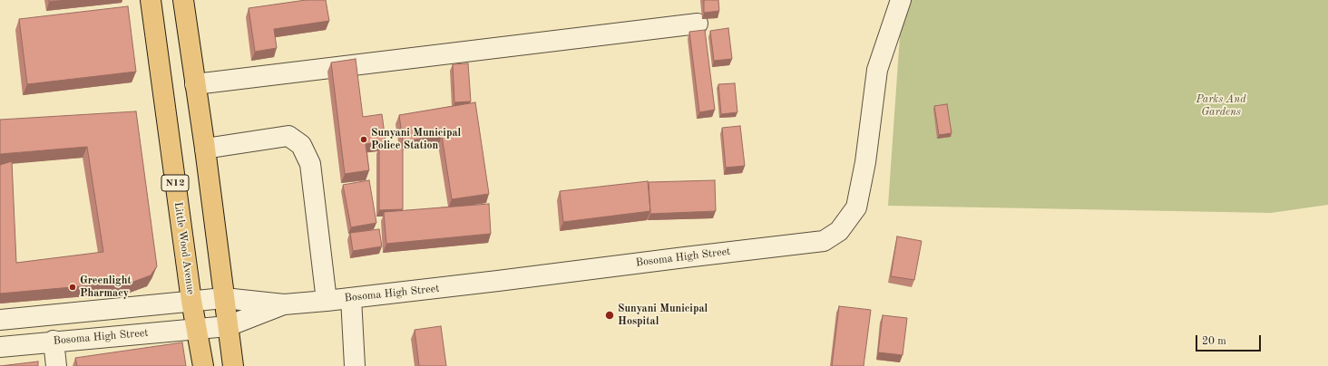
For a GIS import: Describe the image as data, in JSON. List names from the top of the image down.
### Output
{
  "streets": {
    "highway": ["N12", "Little Wood Avenue"],
    "street": ["Bosoma High Street"]
  },
  "crossings": [
    ["Little Wood Avenue", "Bosoma High Street"]
  ],
  "parks": ["Parks And Gardens"],
  "places": ["Sunyani Municipal Police Station", "Greenlight Pharmacy", "Sunyani Municipal Hospital"],
  "scale_bar": "20 m"
}
